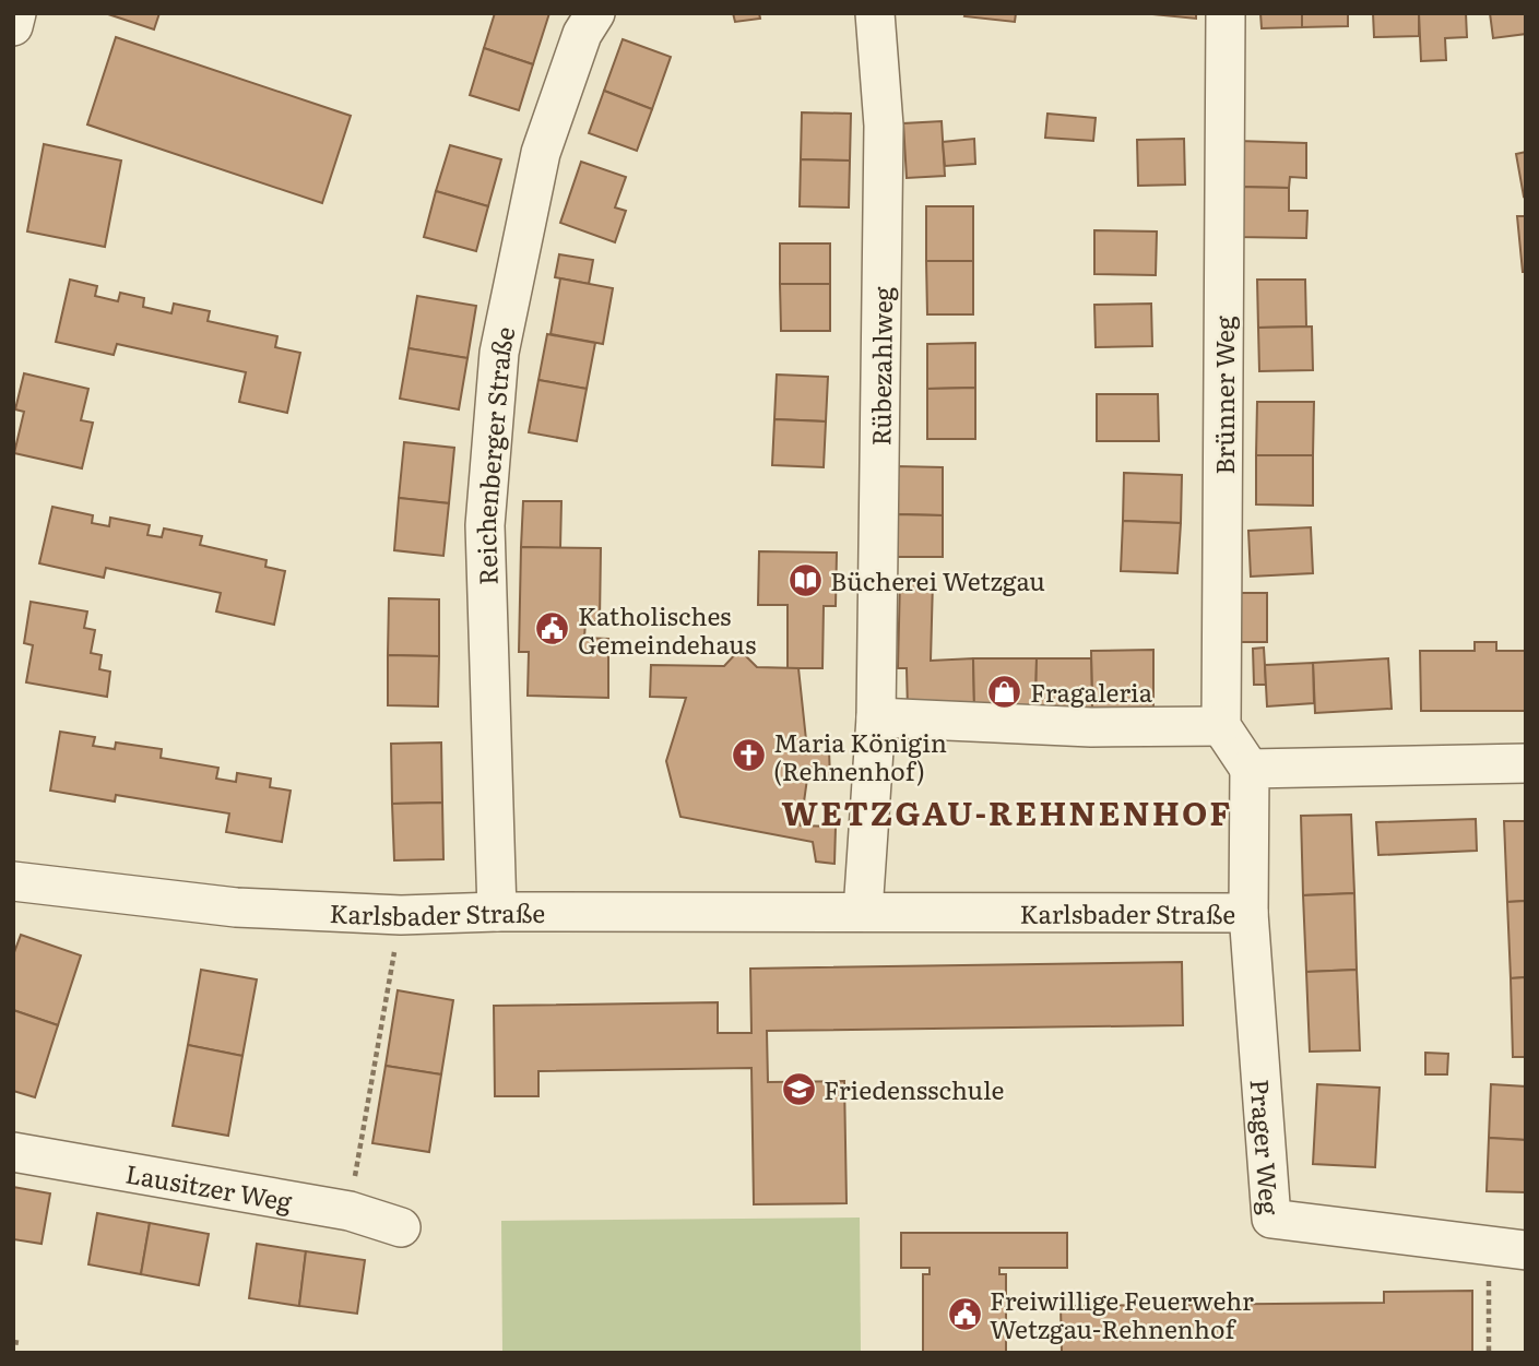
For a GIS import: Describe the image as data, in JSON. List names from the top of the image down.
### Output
{
  "streets": {
    "street": [
      "Rübezahlweg",
      "Brünner Weg",
      "Reichenberger Straße",
      "Karlsbader Straße",
      "Prager Weg",
      "Lausitzer Weg"
    ]
  },
  "crossings": [
    ["Reichenberger Straße", "Karlsbader Straße"],
    ["Karlsbader Straße", "Prager Weg"]
  ],
  "districts": ["WETZGAU-REHNENHOF"],
  "places": {
    "library": ["Bücherei Wetzgau"],
    "public building": ["Katholisches Gemeindehaus", "Freiwillige Feuerwehr Wetzgau-Rehnenhof"],
    "shop": ["Fragaleria"],
    "church": ["Maria Königin (Rehnenhof)"],
    "school or university": ["Friedensschule"]
  }
}
